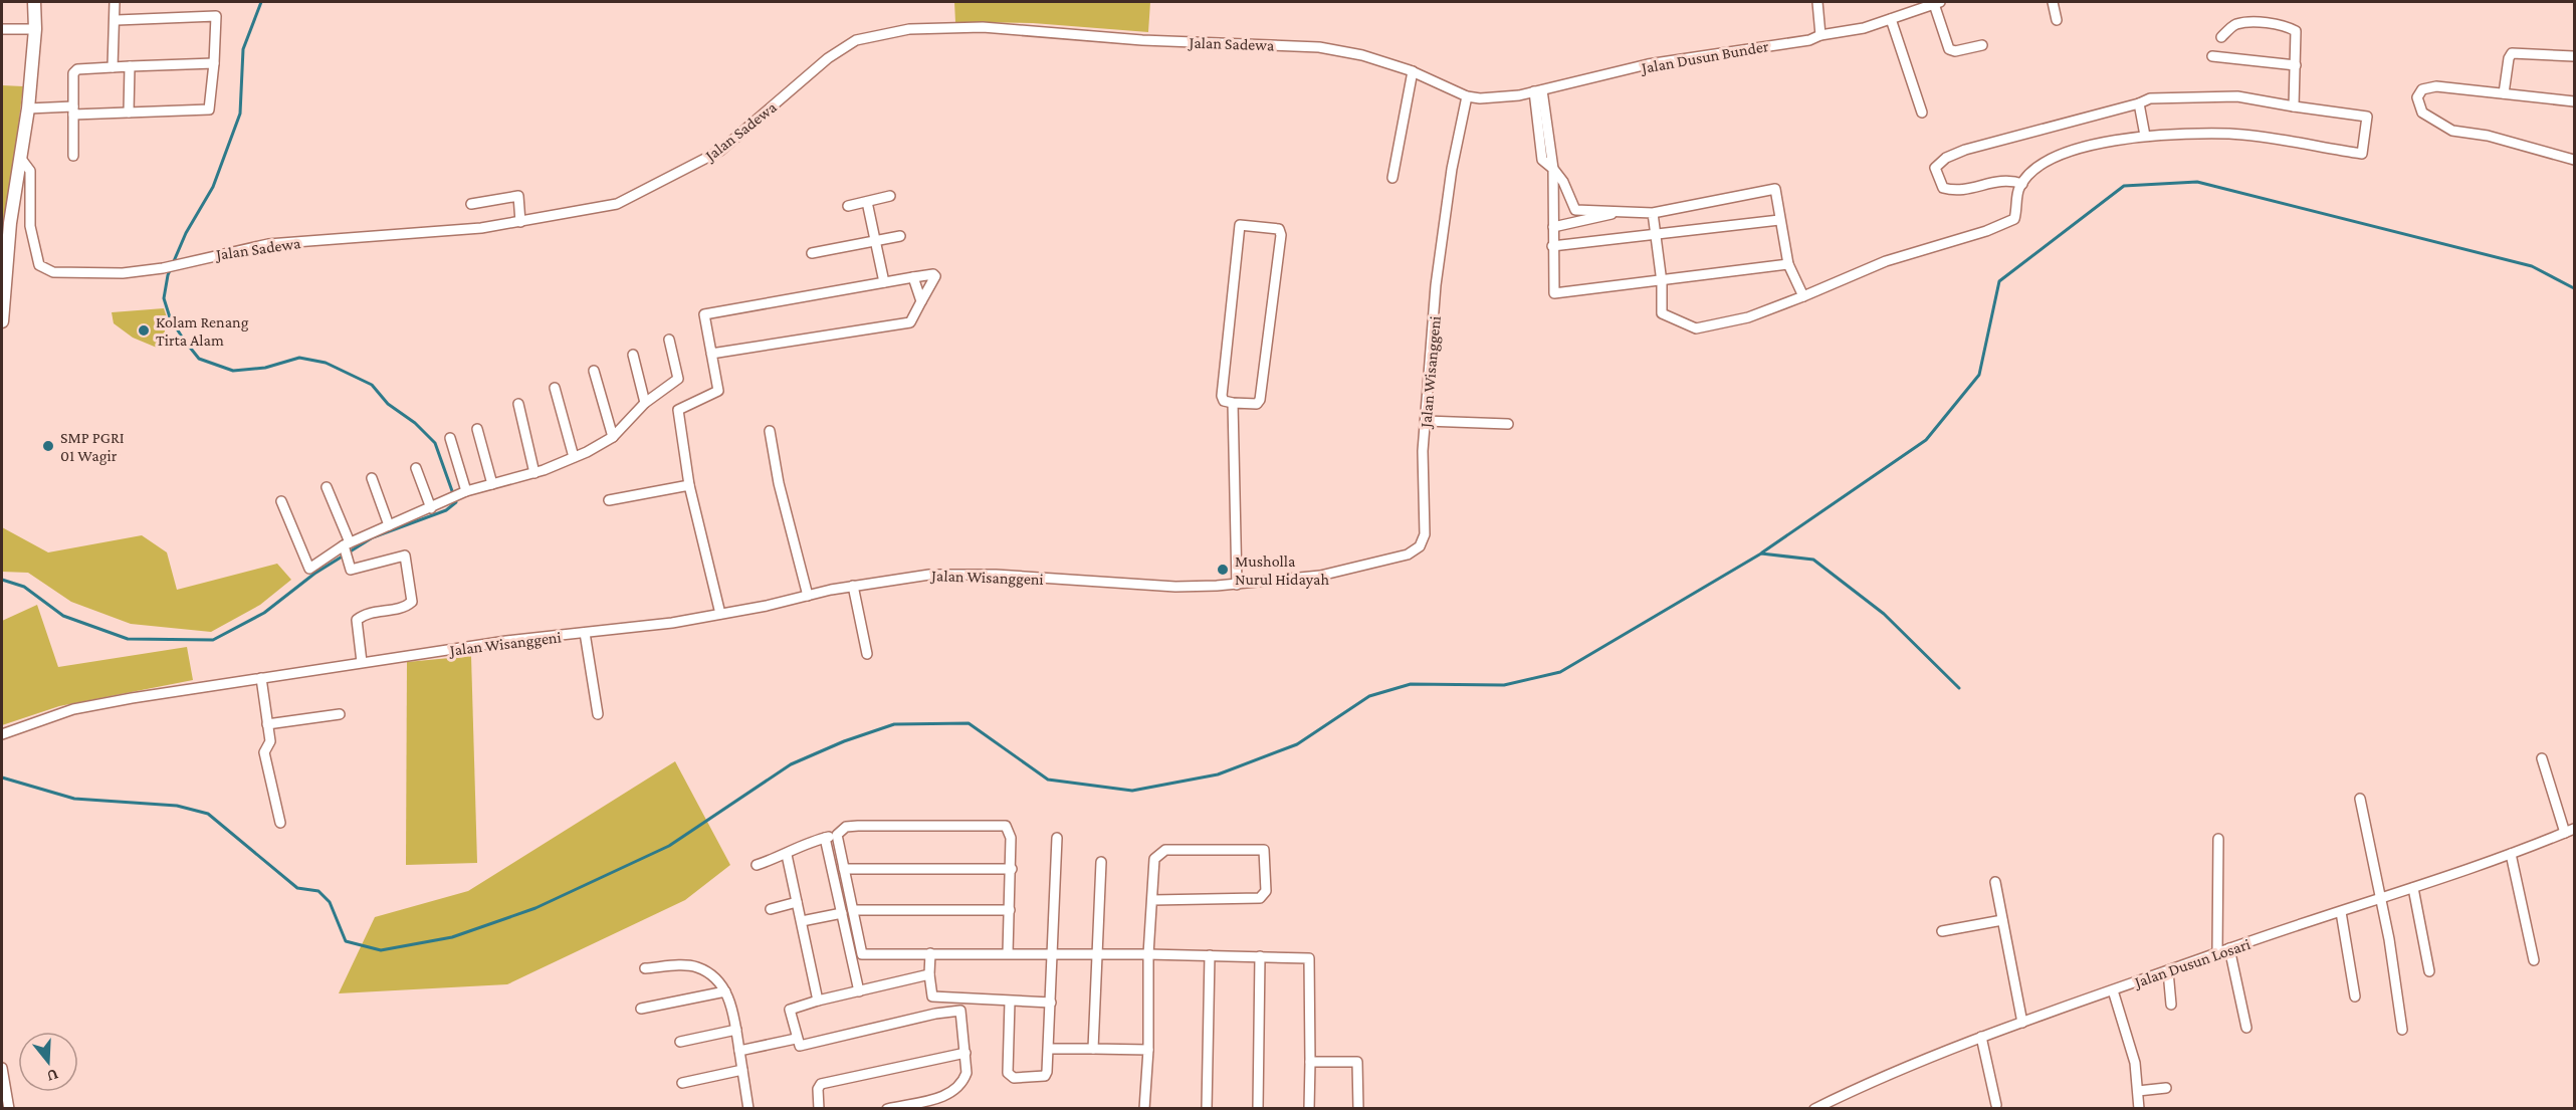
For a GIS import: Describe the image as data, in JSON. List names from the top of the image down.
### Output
{
  "streets": {
    "street": [
      "Jalan Sadewa",
      "Jalan Dusun Bunder",
      "Jalan Wisanggeni",
      "Jalan Dusun Losari"
    ]
  },
  "crossings": [
    ["Jalan Sadewa", "Jalan Dusun Bunder"],
    ["Jalan Sadewa", "Jalan Wisanggeni"],
    ["Jalan Dusun Bunder", "Jalan Wisanggeni"]
  ],
  "places": ["Kolam Renang Tirta Alam", "SMP PGRI 01 Wagir", "Musholla Nurul Hidayah"],
  "north": "bottom"
}
